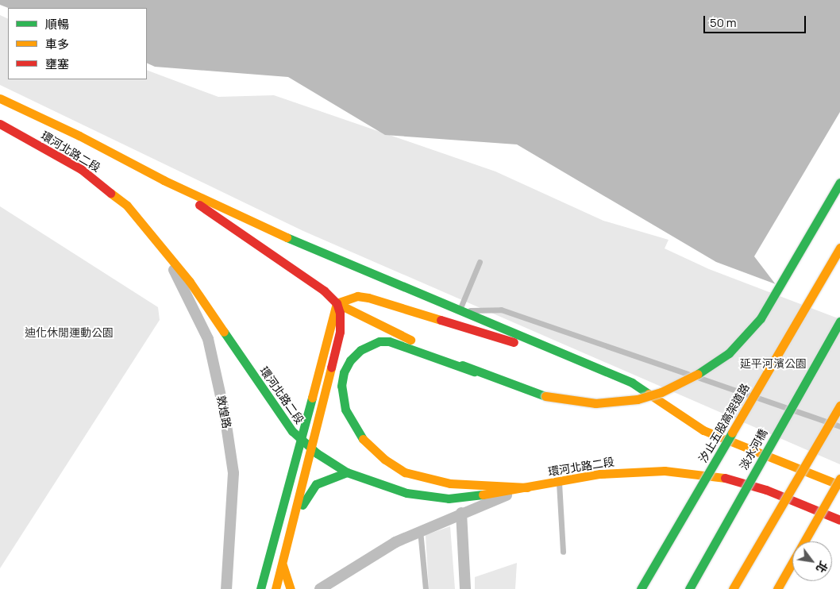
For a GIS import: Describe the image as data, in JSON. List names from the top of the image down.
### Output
{
  "streets": {
    "main road": ["環河北路二段", "汐止五股高架道路", "淡水河橋"],
    "street": ["敦煌路"]
  },
  "crossings": [
    ["環河北路二段", "敦煌路"]
  ],
  "parks": ["迪化休閒運動公園", "延平河濱公園"],
  "legend": ["順暢", "車多", "壅塞"],
  "scale_bar": "50 m",
  "north": "bottom right"
}
